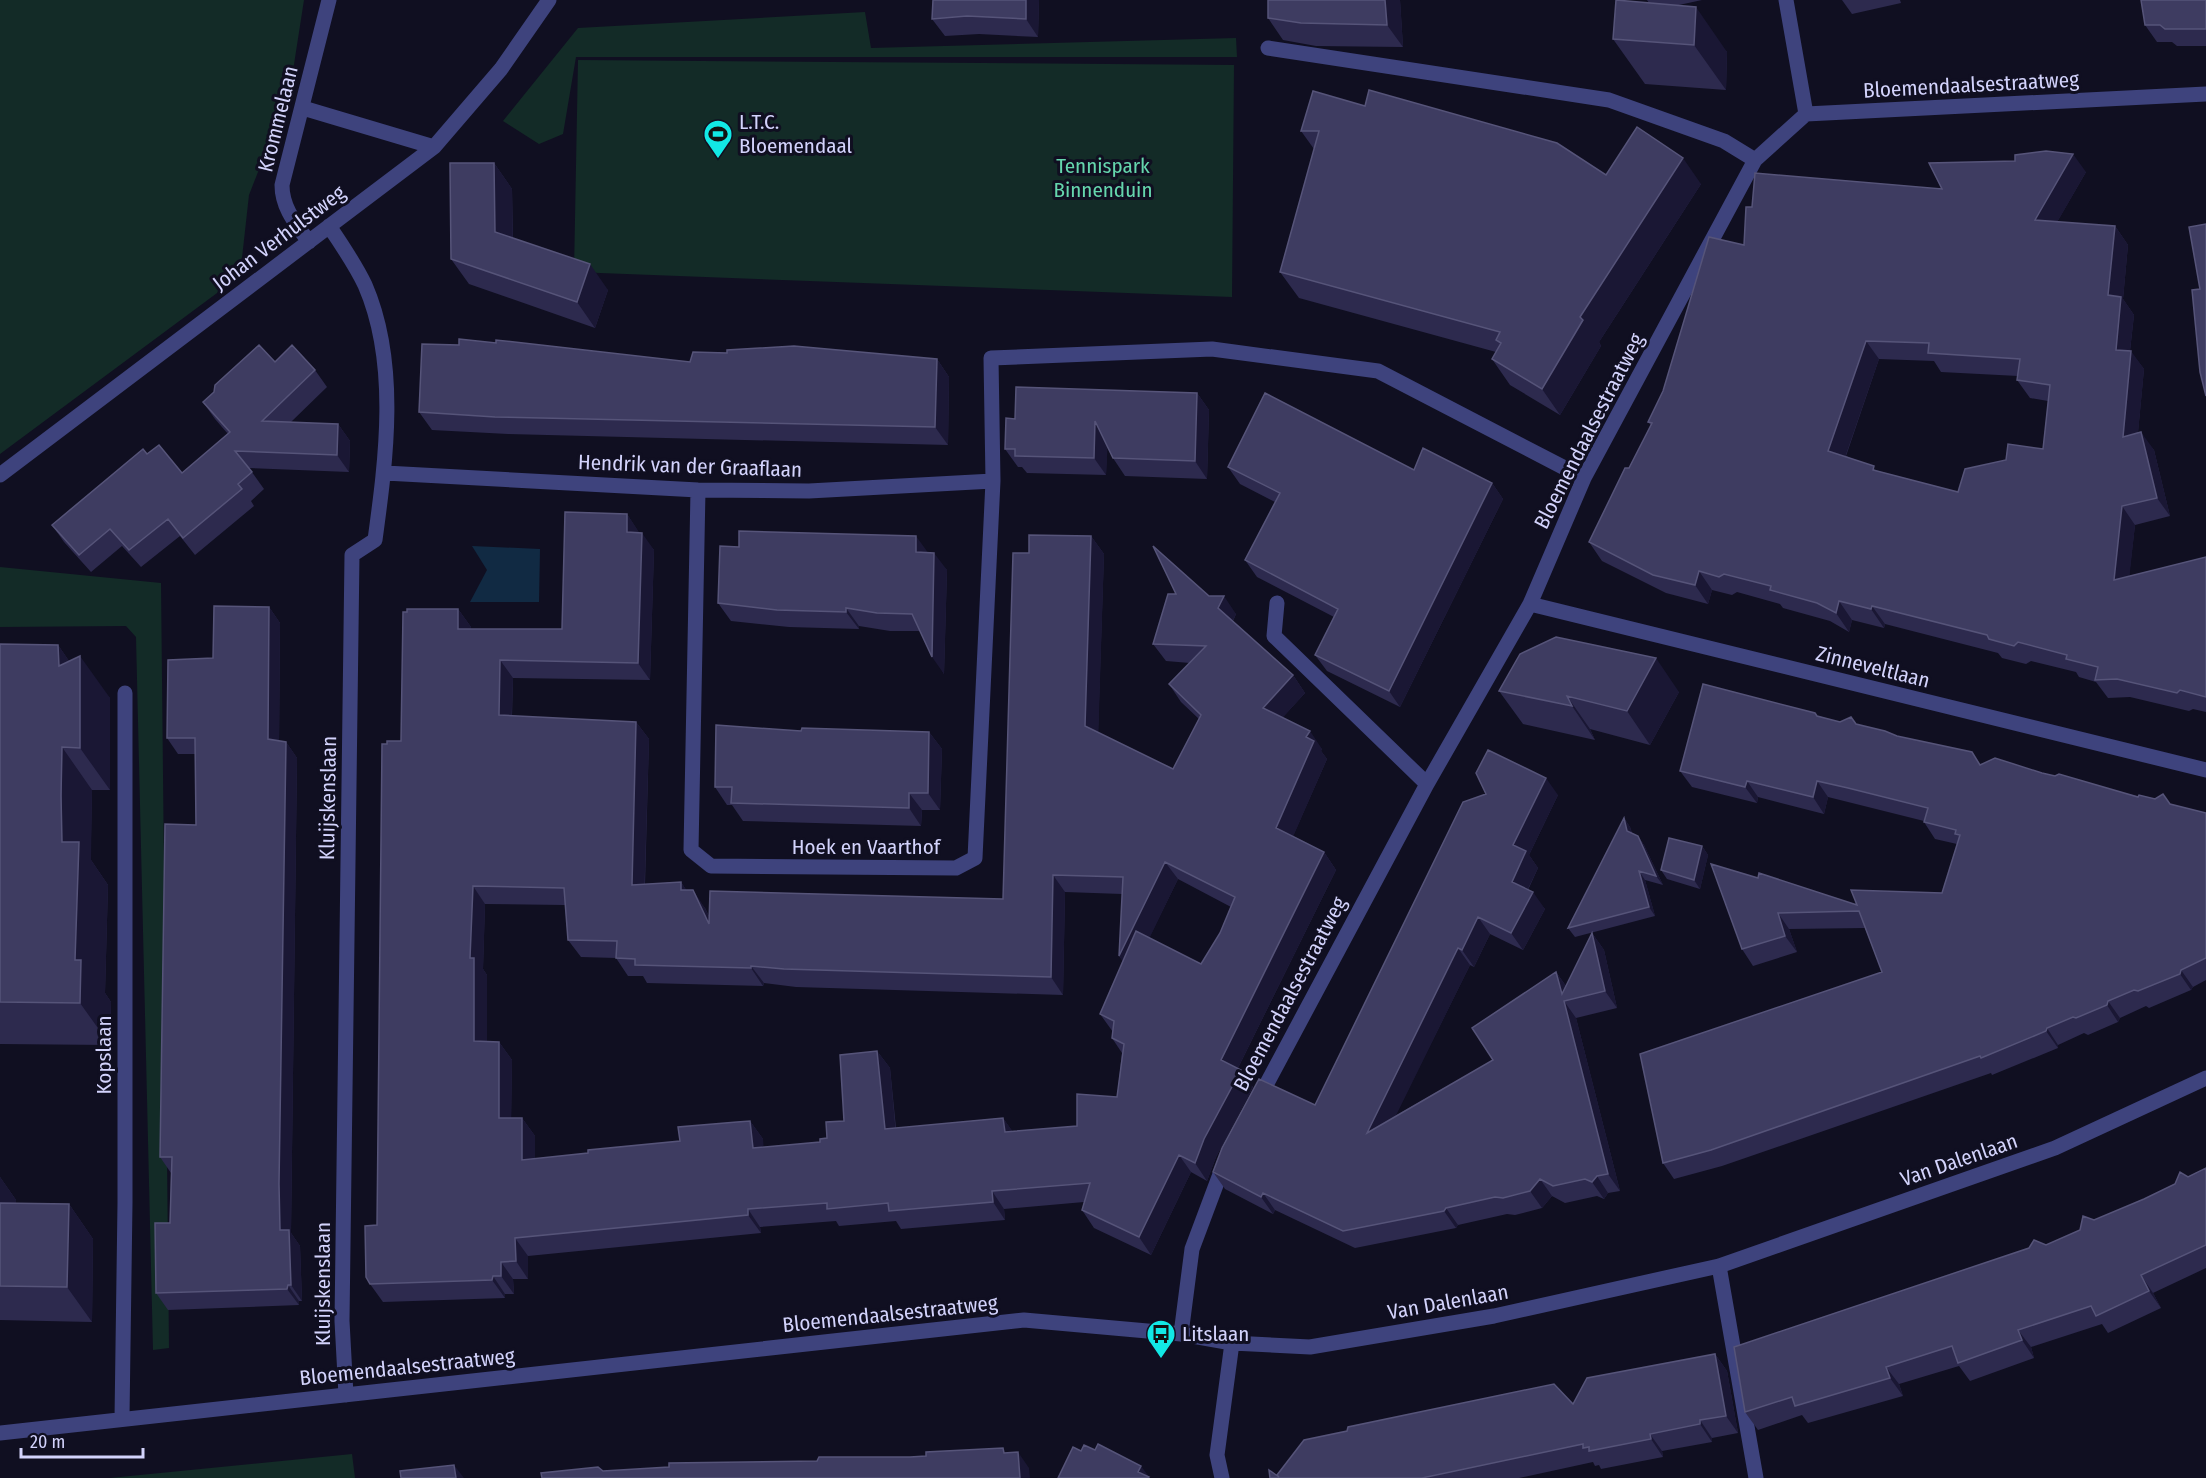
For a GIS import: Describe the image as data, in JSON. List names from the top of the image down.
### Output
{
  "streets": {
    "street": [
      "Bloemendaalsestraatweg",
      "Krommelaan",
      "Johan Verhulstweg",
      "Hendrik van der Graaflaan",
      "Zinneveltlaan",
      "Kluijskenslaan",
      "Hoek en Vaarthof",
      "Kopslaan",
      "Van Dalenlaan"
    ]
  },
  "crossings": [
    ["Bloemendaalsestraatweg", "Zinneveltlaan"],
    ["Bloemendaalsestraatweg", "Kluijskenslaan"],
    ["Bloemendaalsestraatweg", "Hoek en Vaarthof"],
    ["Bloemendaalsestraatweg", "Kopslaan"],
    ["Bloemendaalsestraatweg", "Van Dalenlaan"],
    ["Krommelaan", "Johan Verhulstweg"],
    ["Johan Verhulstweg", "Kluijskenslaan"],
    ["Hendrik van der Graaflaan", "Kluijskenslaan"],
    ["Hendrik van der Graaflaan", "Hoek en Vaarthof"]
  ],
  "parks": ["Tennispark Binnenduin"],
  "places": {
    "sports": ["L.T.C. Bloemendaal"],
    "bus stop": ["Litslaan"]
  },
  "scale_bar": "20 m"
}
